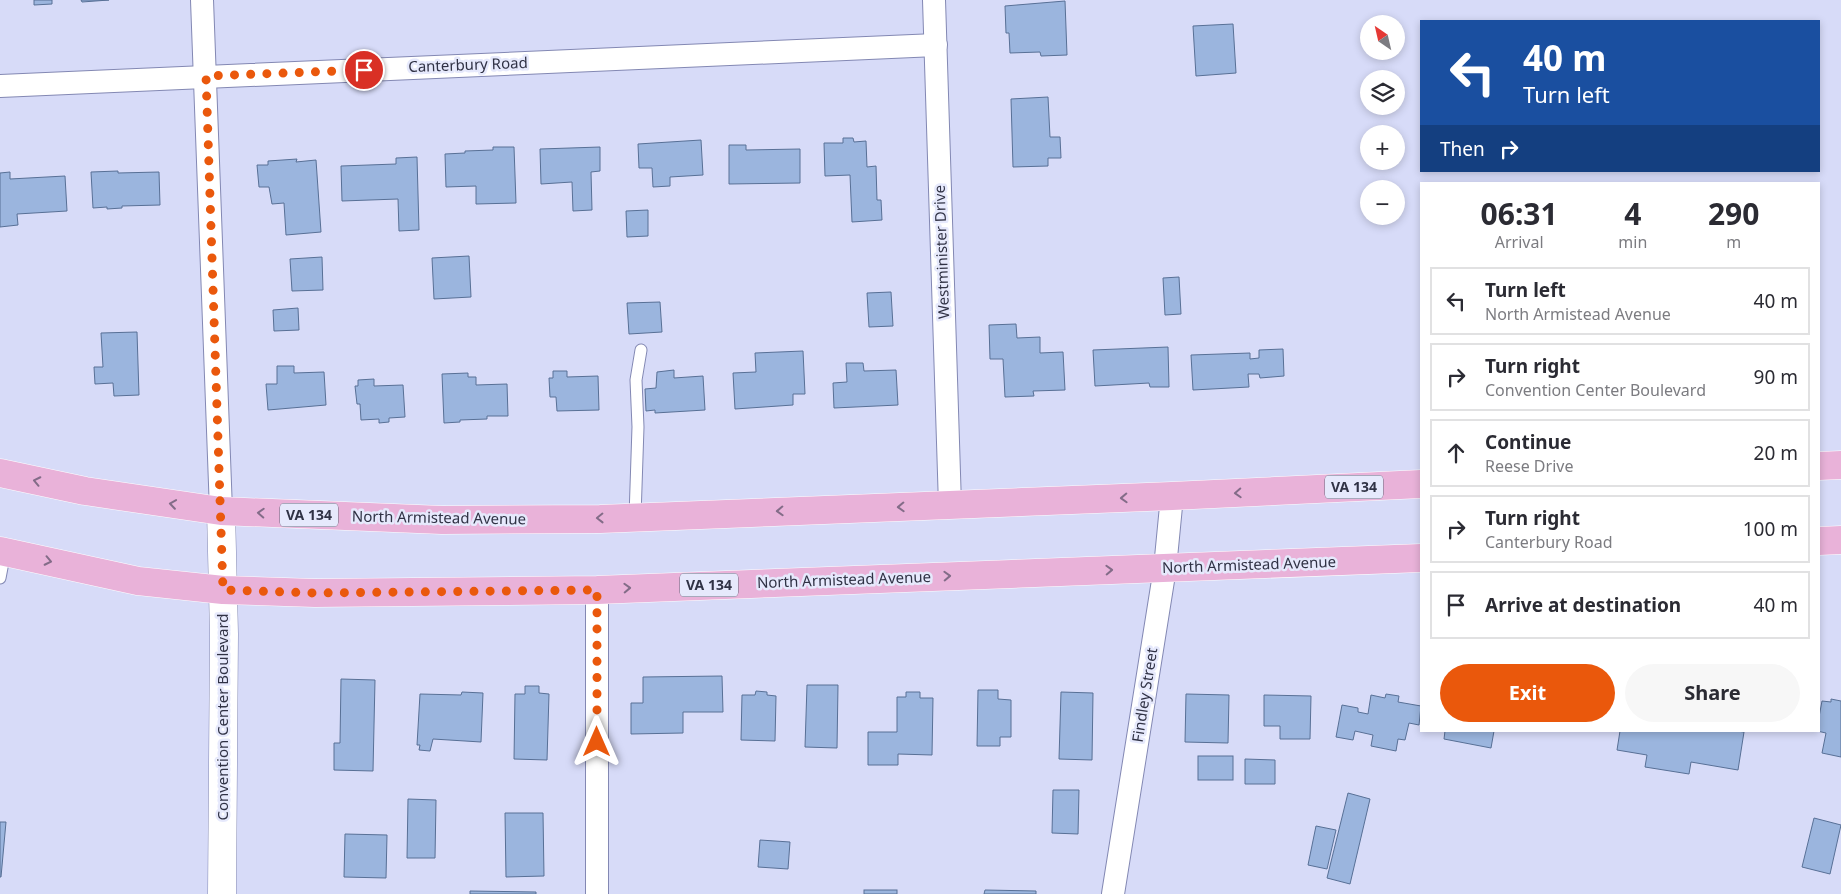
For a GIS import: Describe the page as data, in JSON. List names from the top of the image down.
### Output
{
  "streets": {
    "main road": ["VA 134", "North Armistead Avenue"],
    "street": [
      "Canterbury Road",
      "Westminister Drive",
      "Findley Street",
      "Convention Center Boulevard"
    ]
  },
  "crossings": [
    ["Canterbury Road", "Westminister Drive"],
    ["Westminister Drive", "North Armistead Avenue"],
    ["North Armistead Avenue", "Findley Street"],
    ["North Armistead Avenue", "Convention Center Boulevard"]
  ],
  "north": "top left",
  "page": {
    "map_buttons": ["+", "−"],
    "turn": ["40 m", "Turn left"],
    "then": "Then",
    "eta": [
      "06:31",
      "Arrival",
      "4",
      "min",
      "290",
      "m"
    ],
    "list": [
      {
        "name": "Turn left",
        "note": "North Armistead Avenue",
        "value": "40 m"
      },
      {
        "name": "Turn right",
        "note": "Convention Center Boulevard",
        "value": "90 m"
      },
      {
        "name": "Continue",
        "note": "Reese Drive",
        "value": "20 m"
      },
      {
        "name": "Turn right",
        "note": "Canterbury Road",
        "value": "100 m"
      },
      {
        "name": "Arrive at destination",
        "value": "40 m"
      }
    ],
    "buttons": ["Exit", "Share"]
  }
}
